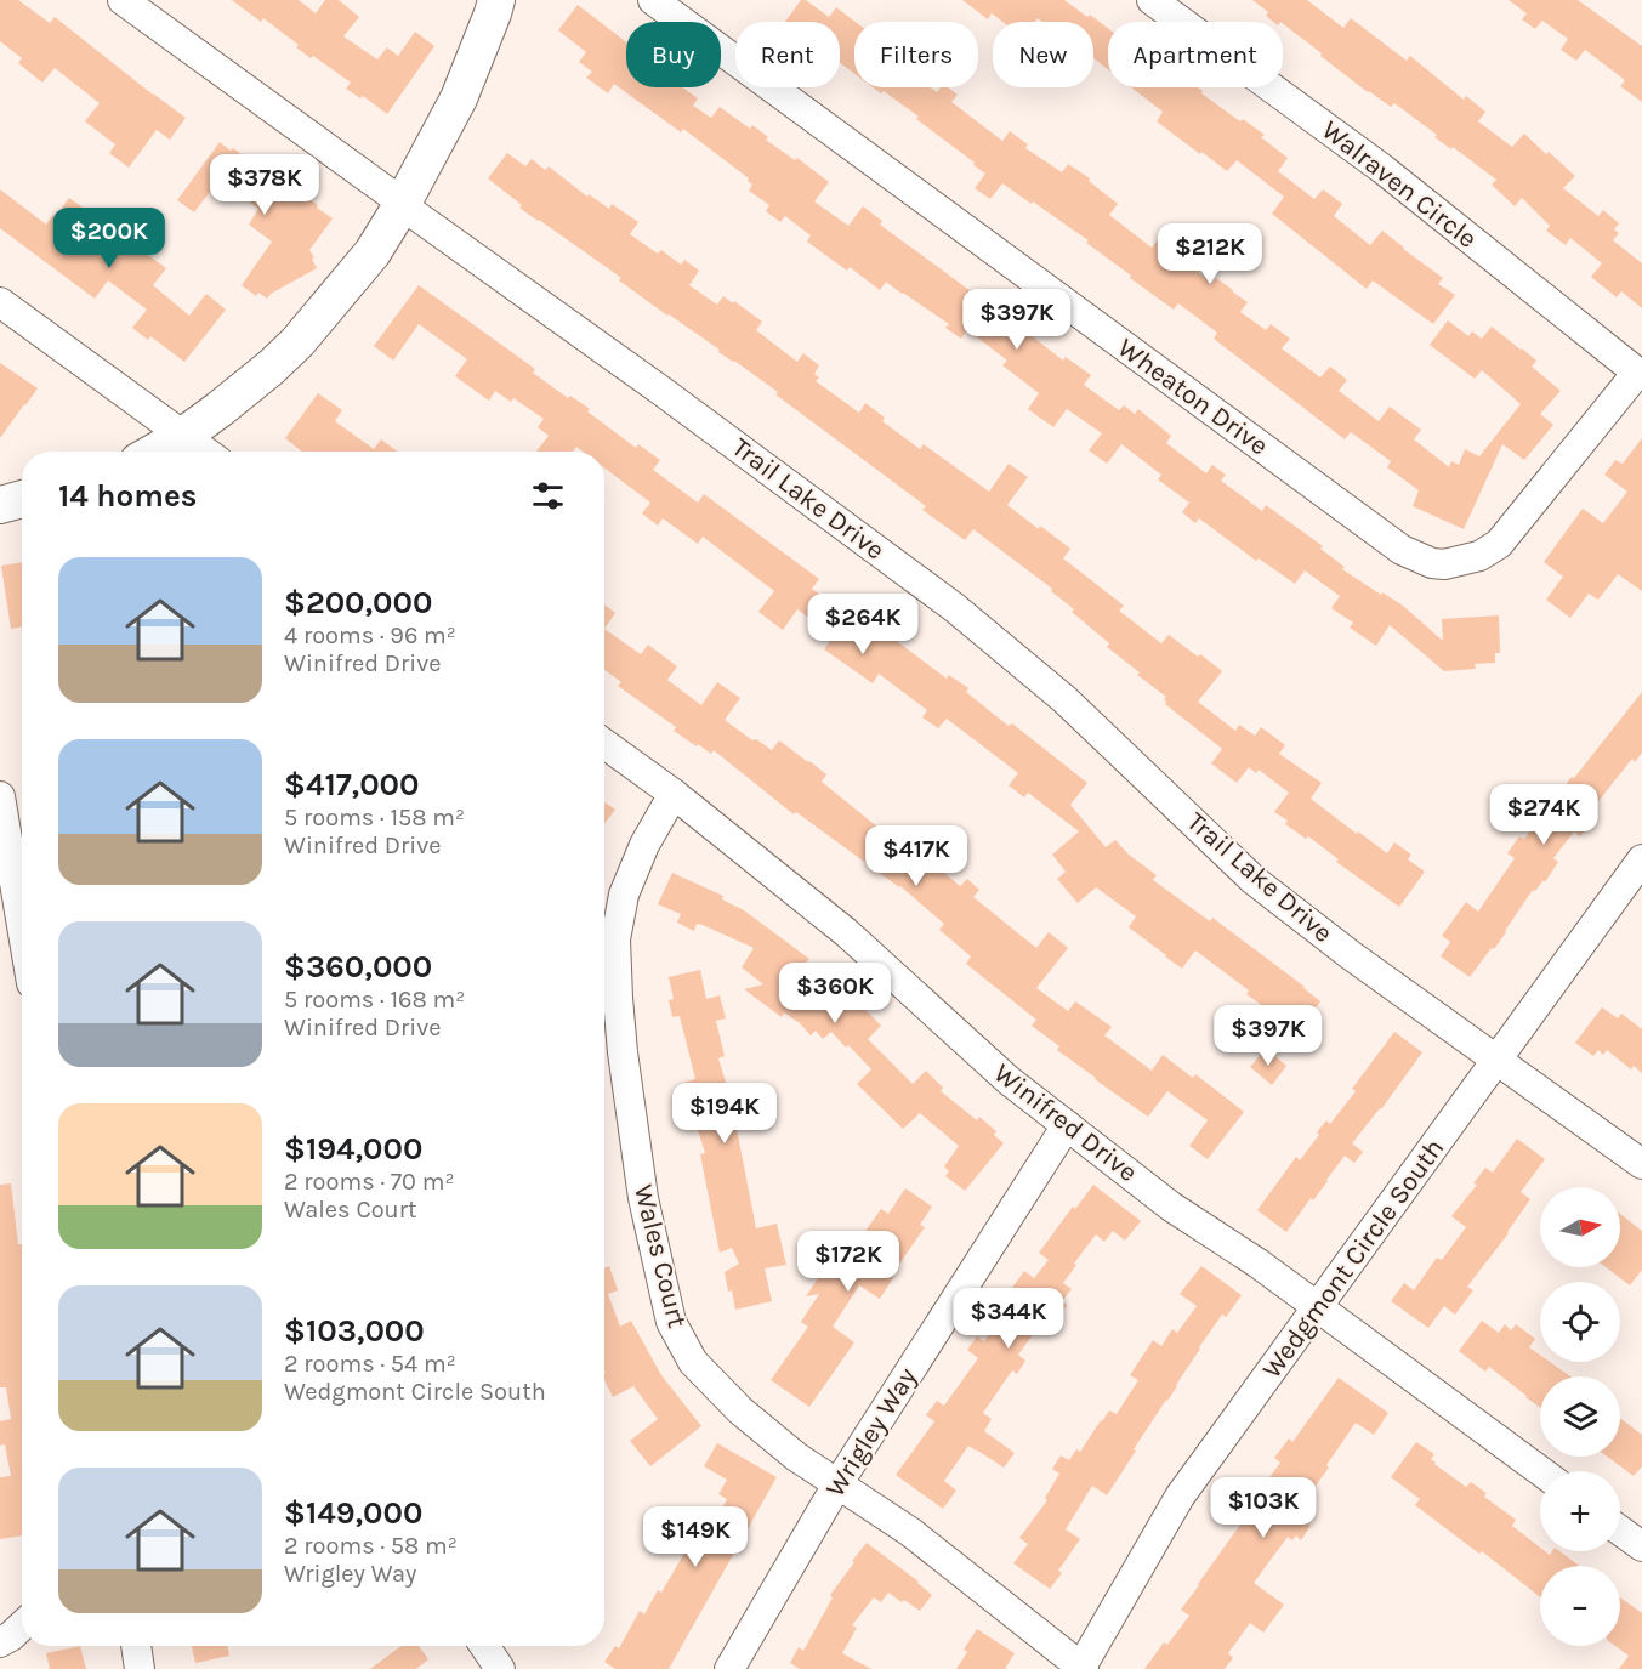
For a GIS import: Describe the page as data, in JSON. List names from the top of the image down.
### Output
{
  "streets": {
    "street": [
      "Walraven Circle",
      "Wheaton Drive",
      "Trail Lake Drive",
      "Winifred Drive",
      "Wales Court",
      "Wedgmont Circle South",
      "Wrigley Way"
    ]
  },
  "crossings": [
    ["Walraven Circle", "Wheaton Drive"],
    ["Trail Lake Drive", "Wedgmont Circle South"],
    ["Winifred Drive", "Wales Court"],
    ["Winifred Drive", "Wedgmont Circle South"],
    ["Winifred Drive", "Wrigley Way"],
    ["Wales Court", "Wedgmont Circle South"],
    ["Wales Court", "Wrigley Way"]
  ],
  "north": "right",
  "page": {
    "chip": [
      "Buy",
      "Rent",
      "Filters",
      "New",
      "Apartment"
    ],
    "price": [
      "$378K",
      "$200K",
      "$212K",
      "$397K",
      "$264K",
      "$274K",
      "$417K",
      "$360K",
      "$397K",
      "$194K",
      "$172K",
      "$344K",
      "$103K",
      "$149K"
    ],
    "heading": "14 homes",
    "list": [
      {
        "name": "$200,000",
        "note": "4 rooms · 96 m² · Winifred Drive"
      },
      {
        "name": "$417,000",
        "note": "5 rooms · 158 m² · Winifred Drive"
      },
      {
        "name": "$360,000",
        "note": "5 rooms · 168 m² · Winifred Drive"
      },
      {
        "name": "$194,000",
        "note": "2 rooms · 70 m² · Wales Court"
      },
      {
        "name": "$103,000",
        "note": "2 rooms · 54 m² · Wedgmont Circle South"
      },
      {
        "name": "$149,000",
        "note": "2 rooms · 58 m² · Wrigley Way"
      }
    ],
    "map_buttons": ["+", "−"]
  }
}
